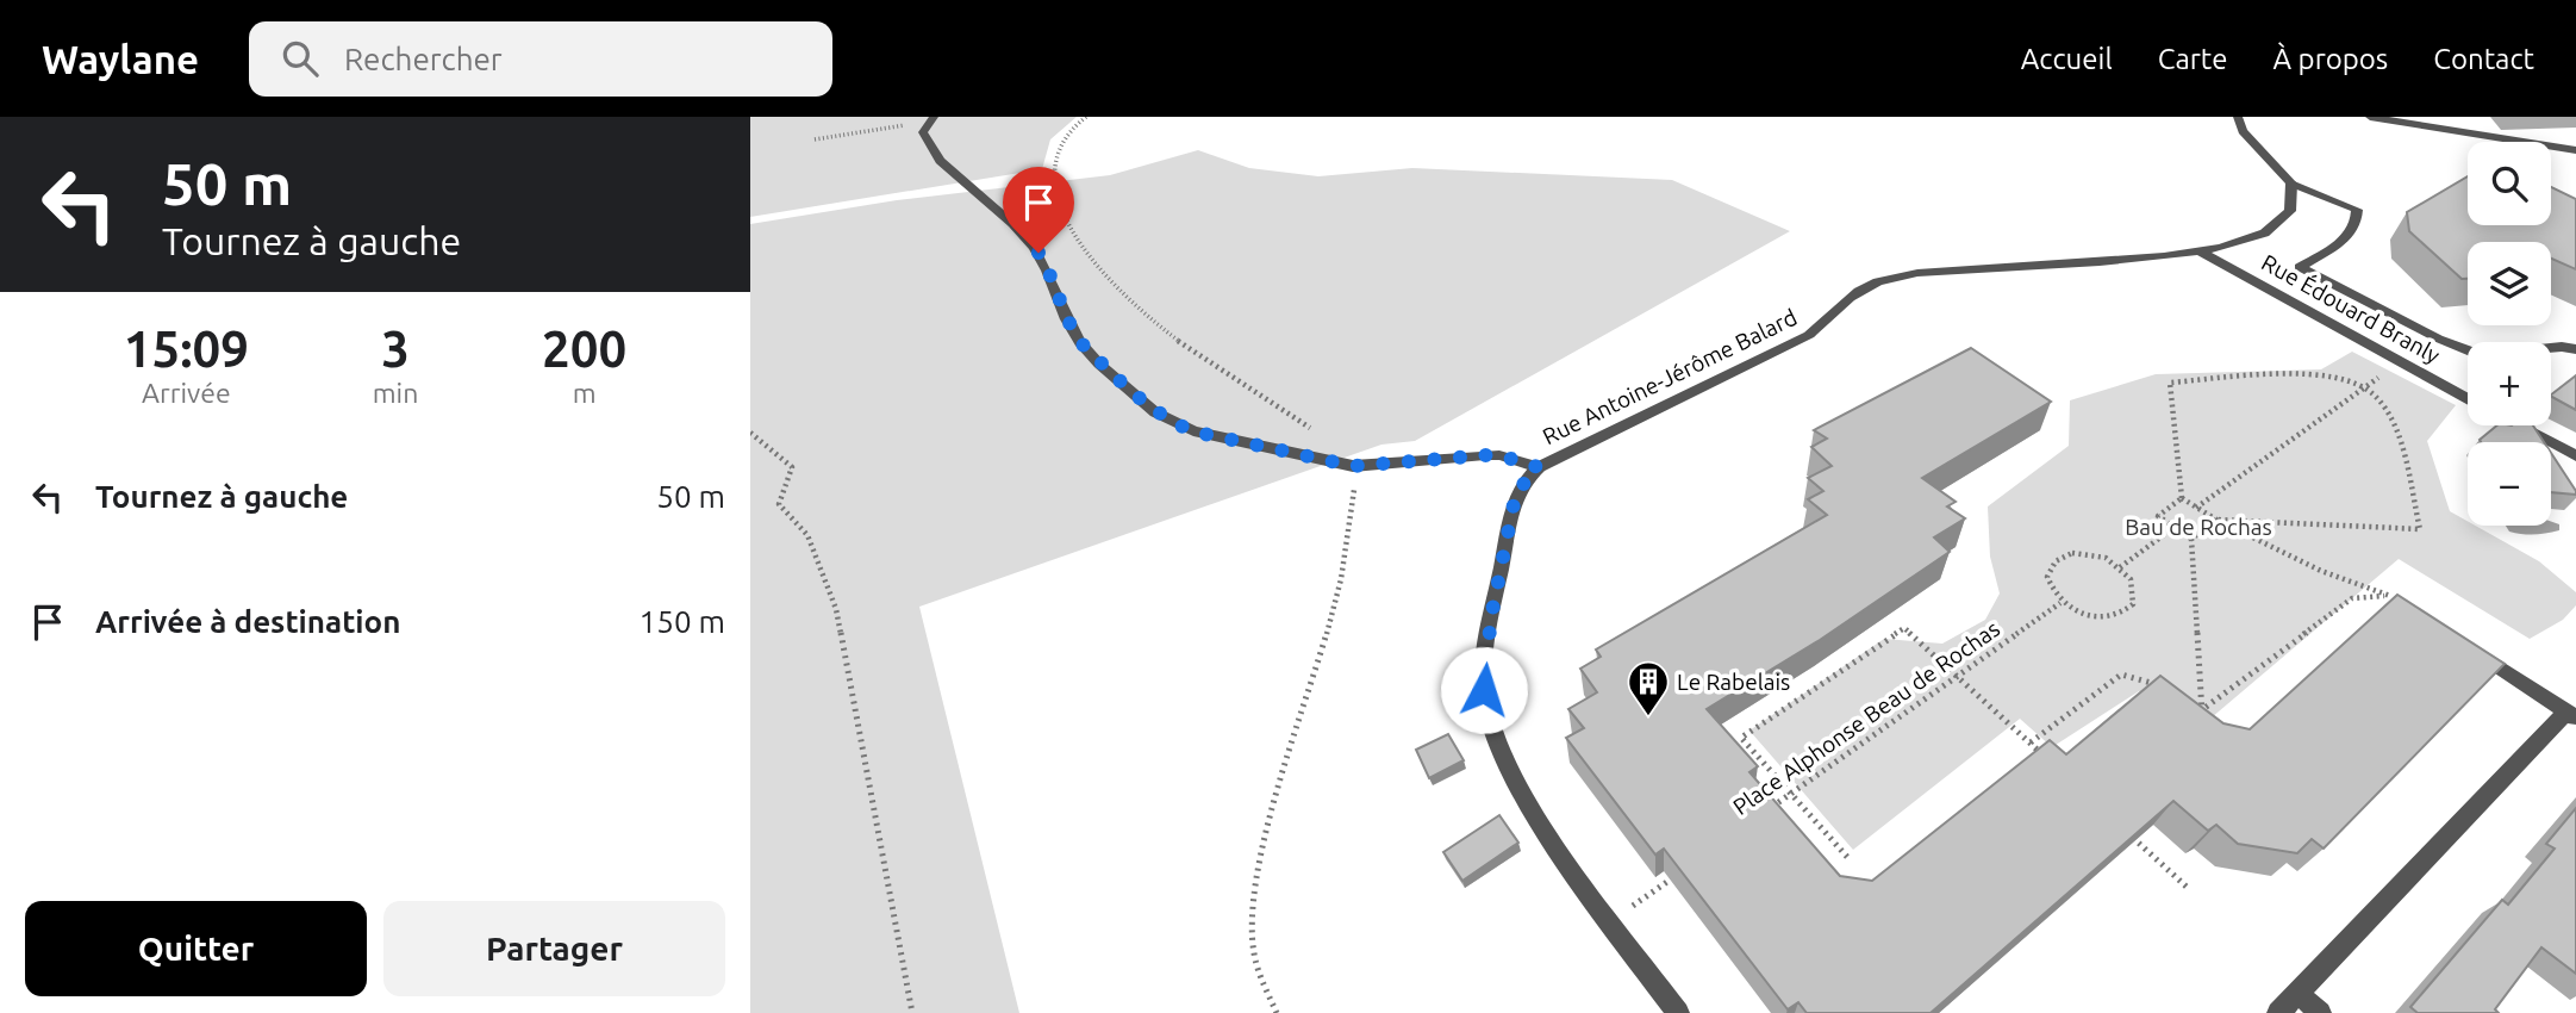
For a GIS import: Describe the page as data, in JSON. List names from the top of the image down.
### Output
{
  "streets": {
    "street": ["Rue Édouard Branly", "Rue Antoine-Jérôme Balard"],
    "path": ["Place Alphonse Beau de Rochas"]
  },
  "crossings": [
    ["Rue Édouard Branly", "Rue Antoine-Jérôme Balard"]
  ],
  "parks": ["Bau de Rochas"],
  "places": {
    "building": ["Le Rabelais"]
  },
  "page": {
    "header": "Waylane",
    "search": "Rechercher",
    "nav": [
      "Accueil",
      "Carte",
      "À propos",
      "Contact"
    ],
    "turn": ["50 m", "Tournez à gauche"],
    "map_buttons": ["+", "−"],
    "eta": [
      "15:09",
      "Arrivée",
      "3",
      "min",
      "200",
      "m"
    ],
    "list": [
      {
        "name": "Tournez à gauche",
        "value": "50 m"
      },
      {
        "name": "Arrivée à destination",
        "value": "150 m"
      }
    ],
    "buttons": ["Quitter", "Partager"]
  }
}
